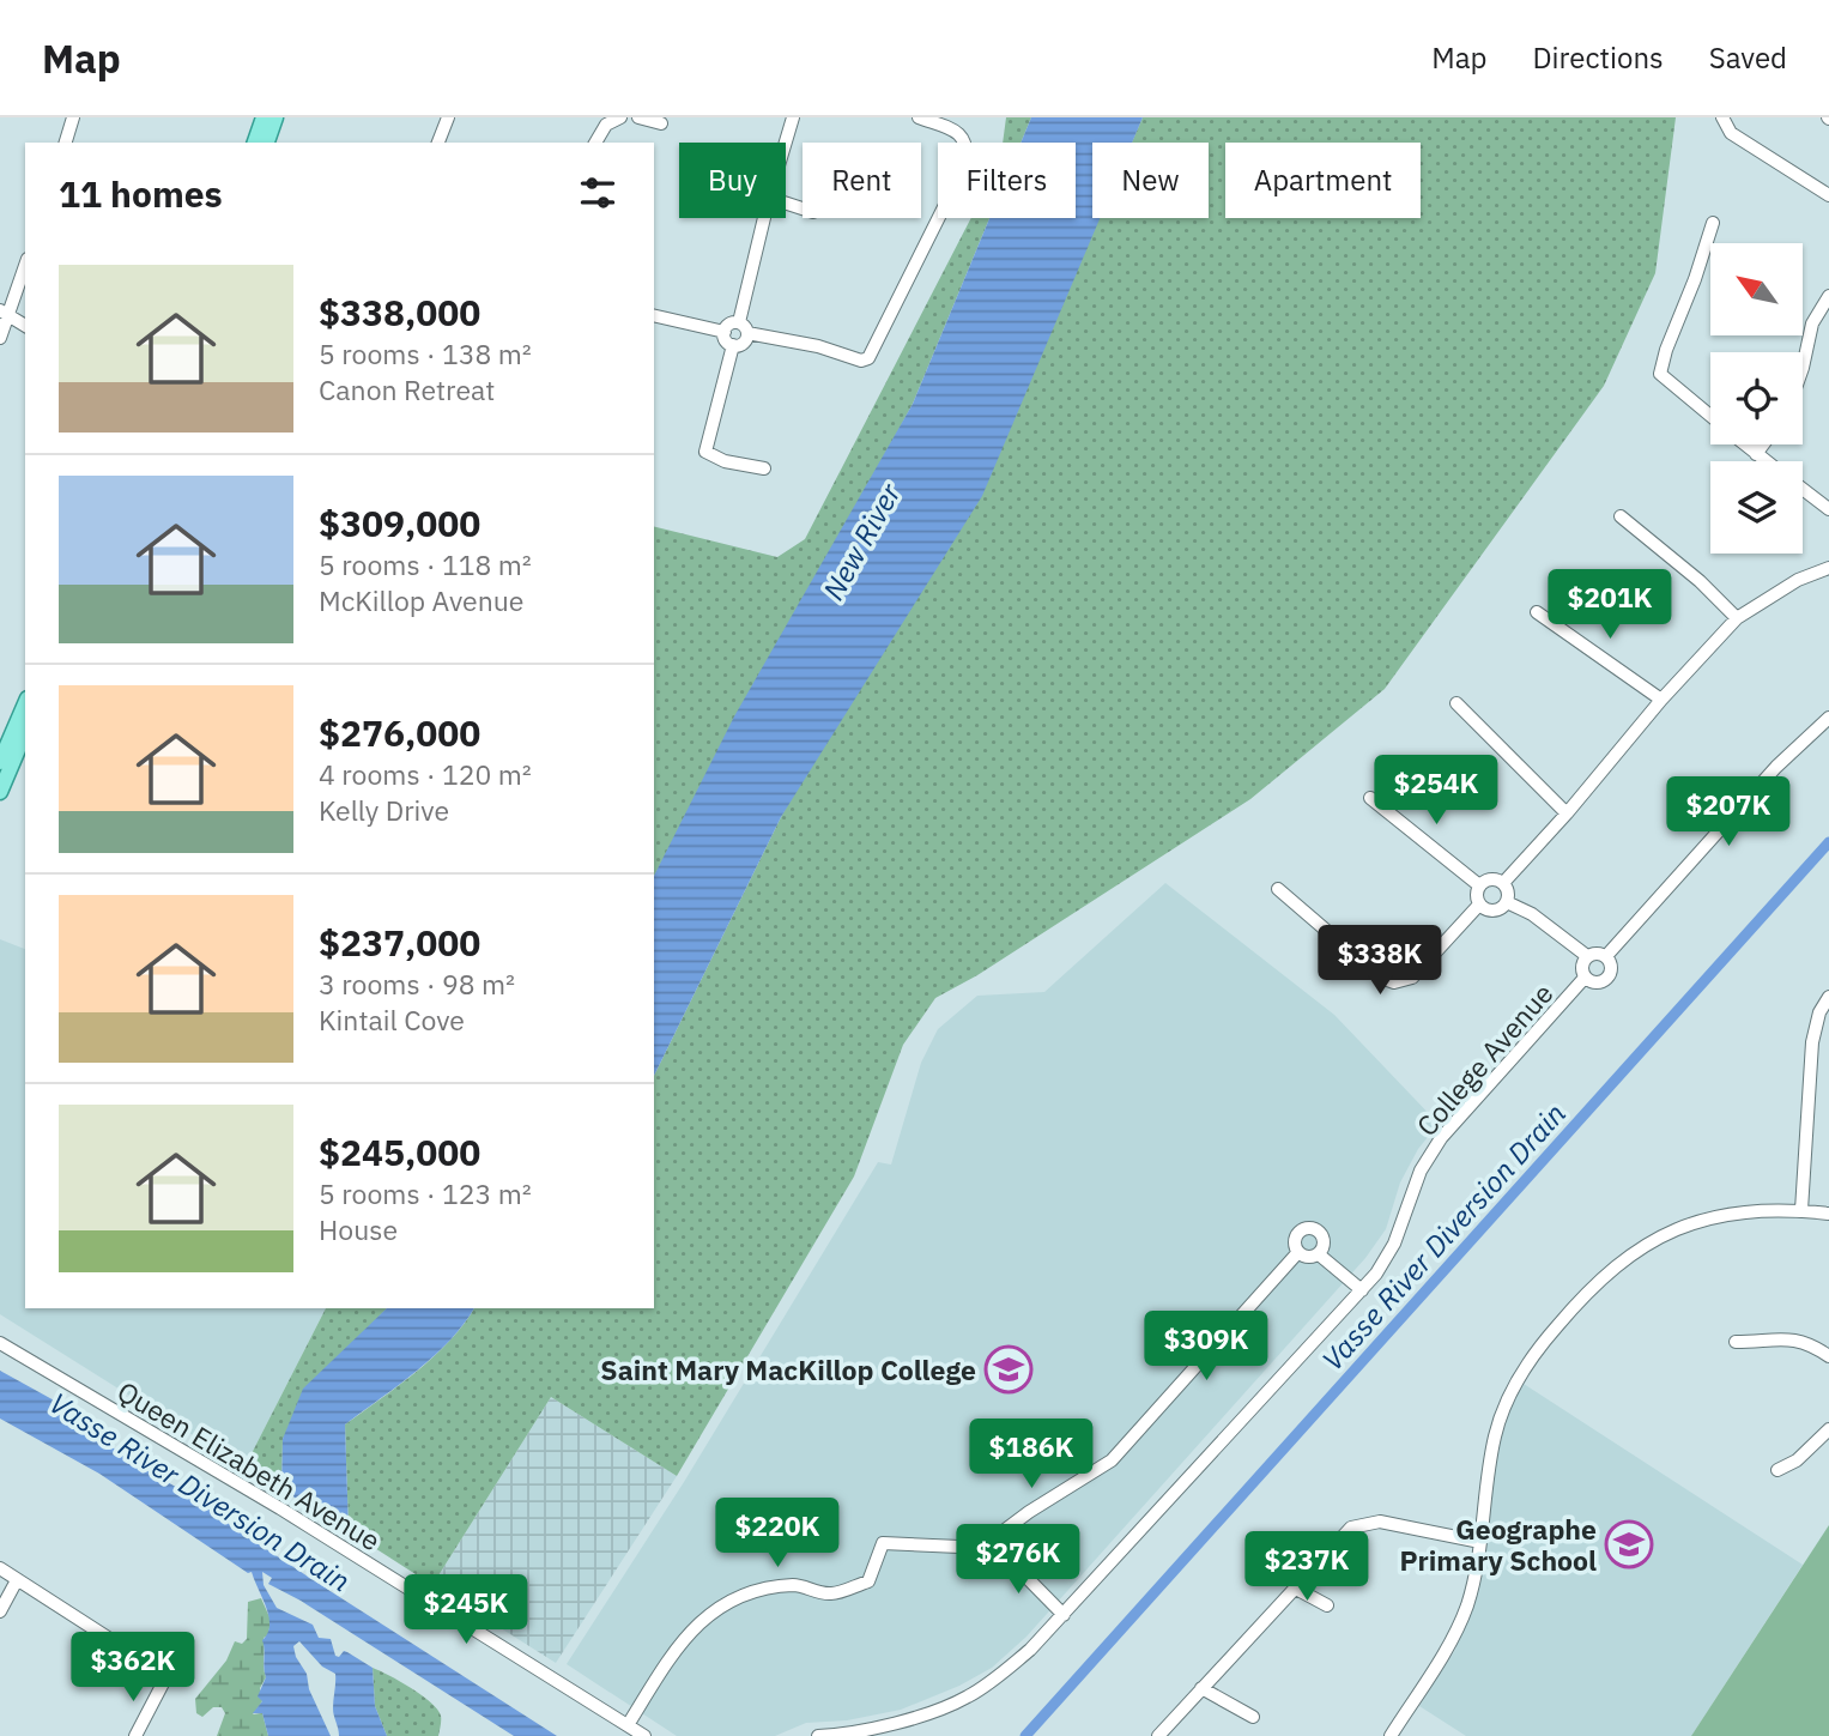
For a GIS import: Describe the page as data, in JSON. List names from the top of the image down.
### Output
{
  "streets": {
    "street": ["College Avenue", "Queen Elizabeth Avenue"]
  },
  "water": ["New River", "Vasse River Diversion Drain"],
  "places": {
    "school or university": ["Saint Mary MacKillop College", "Geographe Primary School"]
  },
  "north": "top left",
  "page": {
    "header": "Map",
    "nav": ["Map", "Directions", "Saved"],
    "chip": [
      "Buy",
      "Rent",
      "Filters",
      "New",
      "Apartment"
    ],
    "heading": "11 homes",
    "list": [
      {
        "name": "$338,000",
        "note": "5 rooms · 138 m² · Canon Retreat"
      },
      {
        "name": "$309,000",
        "note": "5 rooms · 118 m² · McKillop Avenue"
      },
      {
        "name": "$276,000",
        "note": "4 rooms · 120 m² · Kelly Drive"
      },
      {
        "name": "$237,000",
        "note": "3 rooms · 98 m² · Kintail Cove"
      },
      {
        "name": "$245,000",
        "note": "5 rooms · 123 m² · House"
      }
    ],
    "price": [
      "$201K",
      "$254K",
      "$207K",
      "$338K",
      "$309K",
      "$186K",
      "$220K",
      "$276K",
      "$237K",
      "$245K",
      "$362K"
    ]
  }
}
